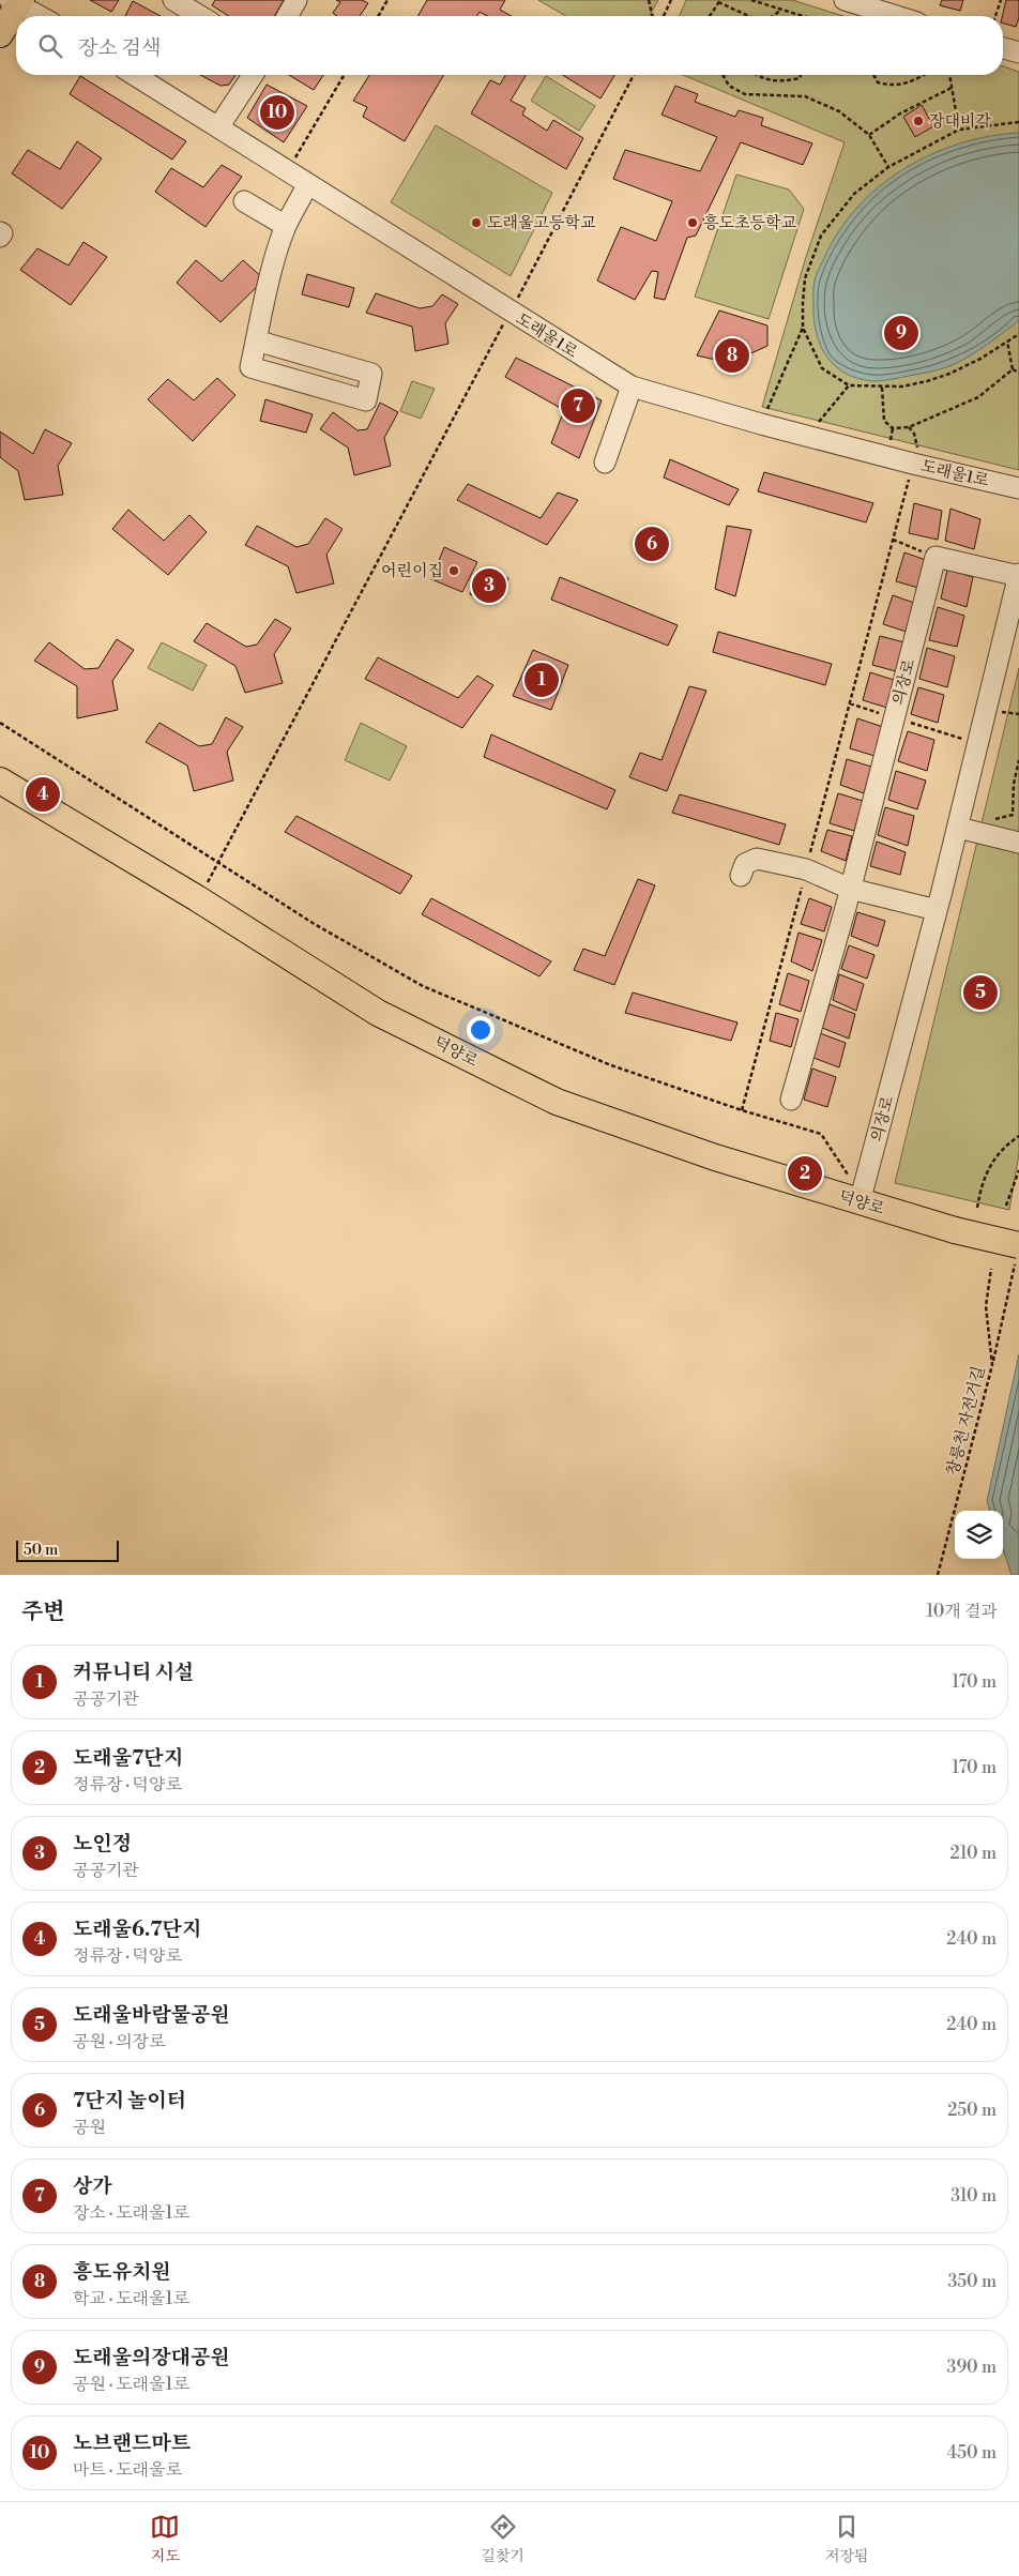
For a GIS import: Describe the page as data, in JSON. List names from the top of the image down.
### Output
{
  "streets": {
    "main road": ["덕양로"],
    "street": ["도래울1로", "의장로"],
    "path": ["창릉천 자전거길"]
  },
  "crossings": [
    ["의장로", "덕양로"]
  ],
  "places": [
    "장대비각",
    "도래울고등학교",
    "흥도초등학교",
    "어린이집"
  ],
  "scale_bar": "50 m",
  "page": {
    "search": "장소 검색",
    "pins": [
      "10",
      "9",
      "8",
      "7",
      "6",
      "3",
      "1",
      "4",
      "5",
      "2"
    ],
    "scale": "50 m",
    "heading": ["주변", "10개 결과"],
    "list": [
      {
        "mark": "1",
        "name": "커뮤니티 시설",
        "note": "공공기관",
        "value": "170 m"
      },
      {
        "mark": "2",
        "name": "도래울7단지",
        "note": "정류장 · 덕양로",
        "value": "170 m"
      },
      {
        "mark": "3",
        "name": "노인정",
        "note": "공공기관",
        "value": "210 m"
      },
      {
        "mark": "4",
        "name": "도래울6.7단지",
        "note": "정류장 · 덕양로",
        "value": "240 m"
      },
      {
        "mark": "5",
        "name": "도래울바람물공원",
        "note": "공원 · 의장로",
        "value": "240 m"
      },
      {
        "mark": "6",
        "name": "7단지 놀이터",
        "note": "공원",
        "value": "250 m"
      },
      {
        "mark": "7",
        "name": "상가",
        "note": "장소 · 도래울1로",
        "value": "310 m"
      },
      {
        "mark": "8",
        "name": "흥도유치원",
        "note": "학교 · 도래울1로",
        "value": "350 m"
      },
      {
        "mark": "9",
        "name": "도래울의장대공원",
        "note": "공원 · 도래울1로",
        "value": "390 m"
      },
      {
        "mark": "10",
        "name": "노브랜드마트",
        "note": "마트 · 도래울로",
        "value": "450 m"
      }
    ],
    "nav": ["지도", "길찾기", "저장됨"]
  }
}
